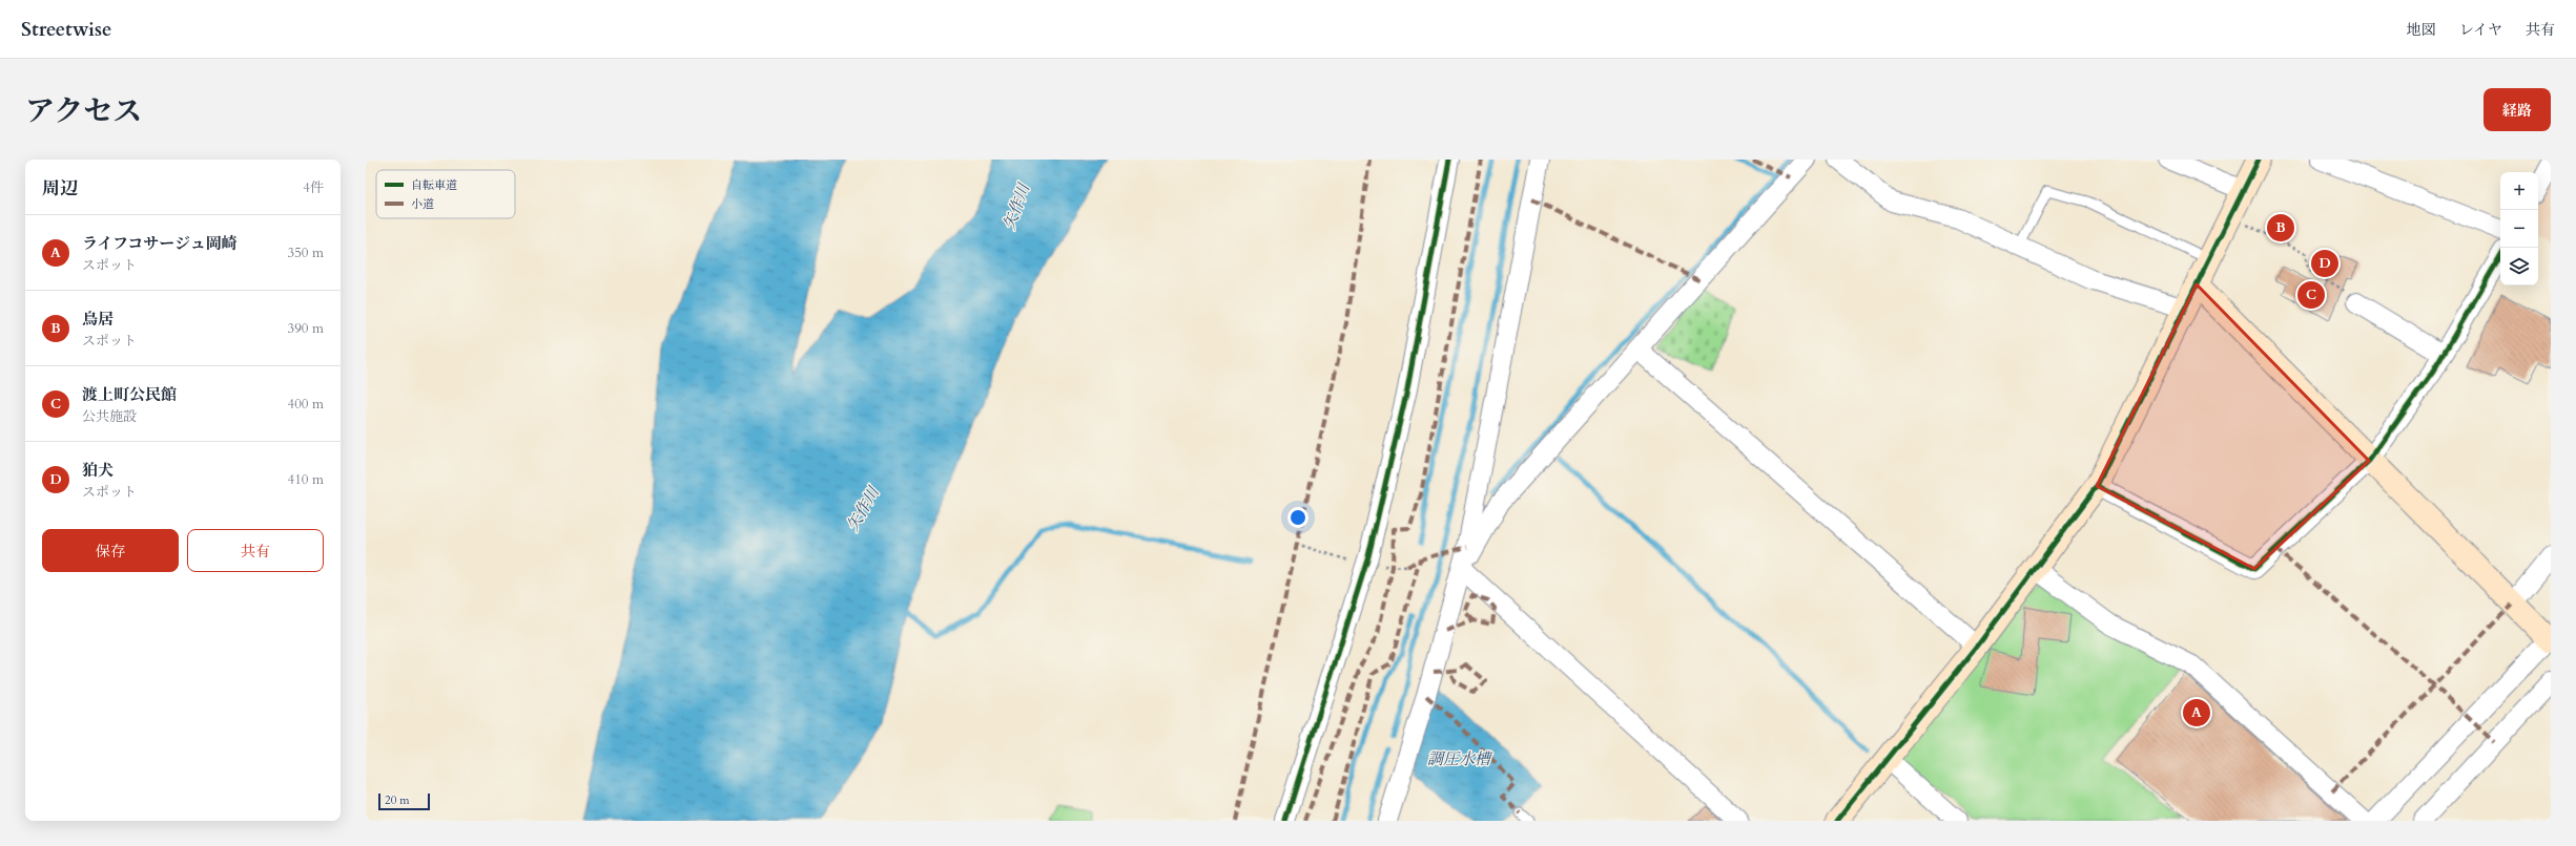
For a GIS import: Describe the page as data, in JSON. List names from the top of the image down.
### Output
{
  "water": ["矢作川", "調圧水槽"],
  "legend": ["自転車道", "小道"],
  "scale_bar": "20 m",
  "page": {
    "header": "Streetwise",
    "nav": ["地図", "レイヤ", "共有"],
    "title": "アクセス",
    "buttons": [
      "経路",
      ["保存", "共有"]
    ],
    "heading": ["周辺", "4件"],
    "map_buttons": ["+", "−"],
    "pins": [
      "B",
      "D",
      "C",
      "A"
    ],
    "list": [
      {
        "mark": "A",
        "name": "ライフコサージュ岡崎",
        "note": "スポット",
        "value": "350 m"
      },
      {
        "mark": "B",
        "name": "鳥居",
        "note": "スポット",
        "value": "390 m"
      },
      {
        "mark": "C",
        "name": "渡上町公民館",
        "note": "公共施設",
        "value": "400 m"
      },
      {
        "mark": "D",
        "name": "狛犬",
        "note": "スポット",
        "value": "410 m"
      }
    ],
    "scale": "20 m"
  }
}
